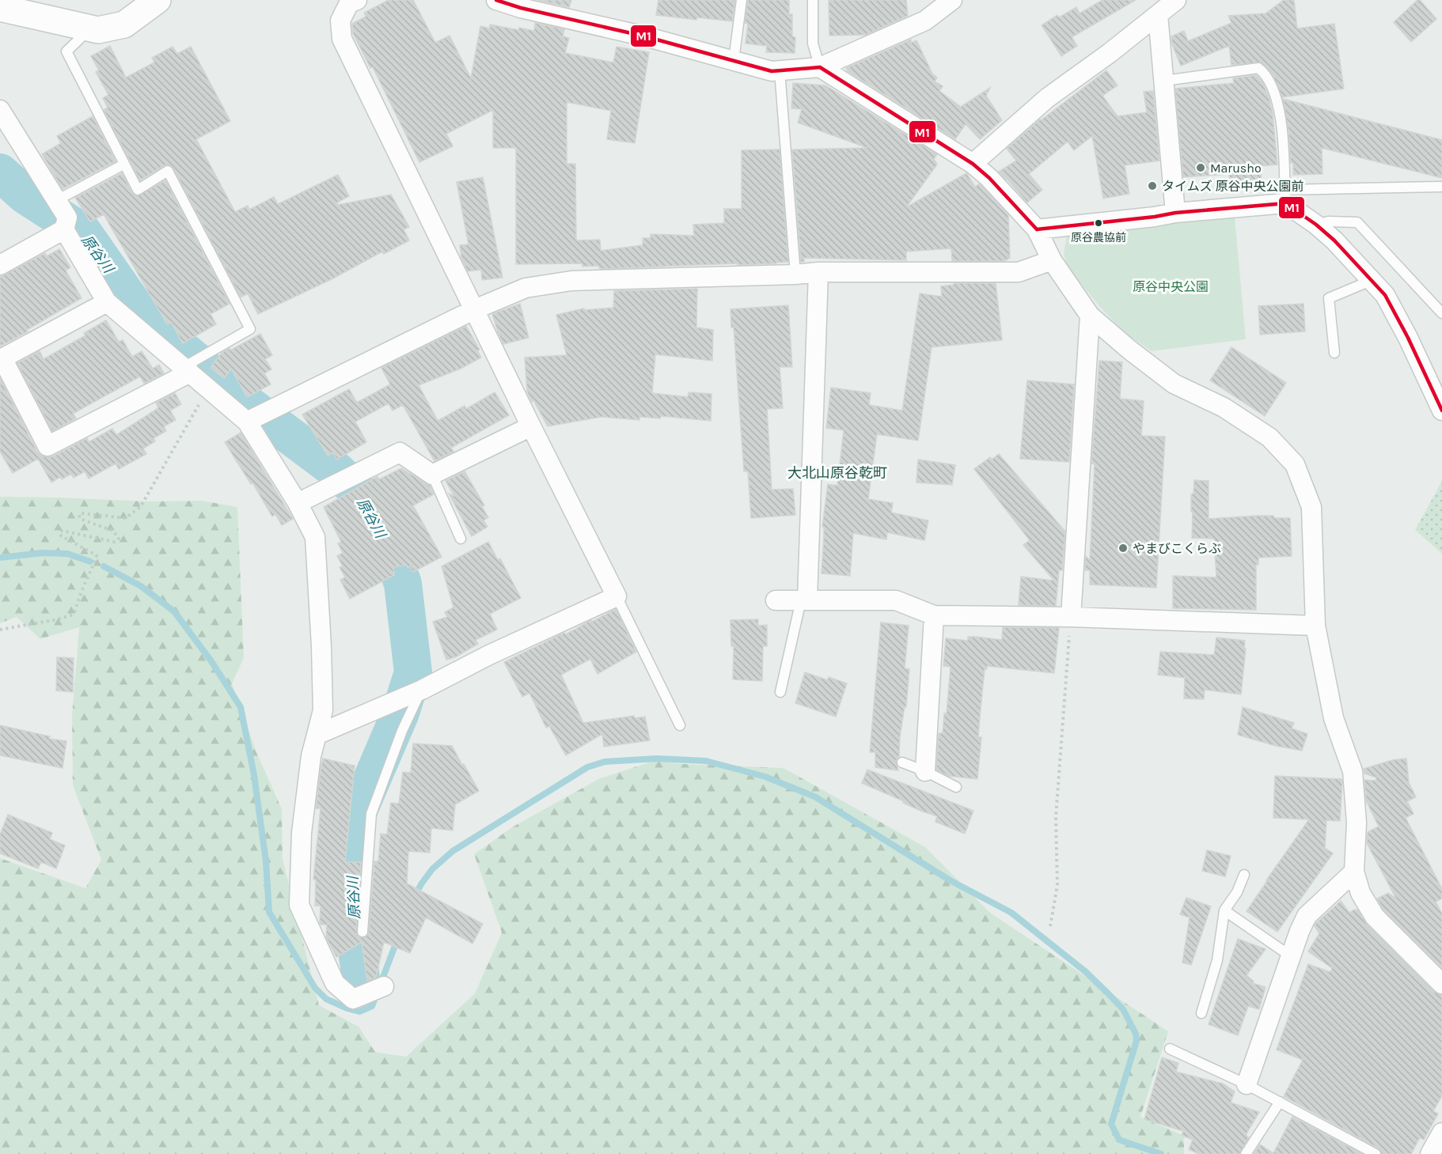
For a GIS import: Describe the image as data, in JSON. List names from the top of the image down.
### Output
{
  "districts": ["大北山原谷乾町"],
  "water": ["原谷川"],
  "parks": ["原谷中央公園"],
  "places": [
    "Marusho",
    "タイムズ 原谷中央公園前",
    "原谷農協前",
    "やまびこくらぶ"
  ],
  "lines": ["transit line M1"]
}
